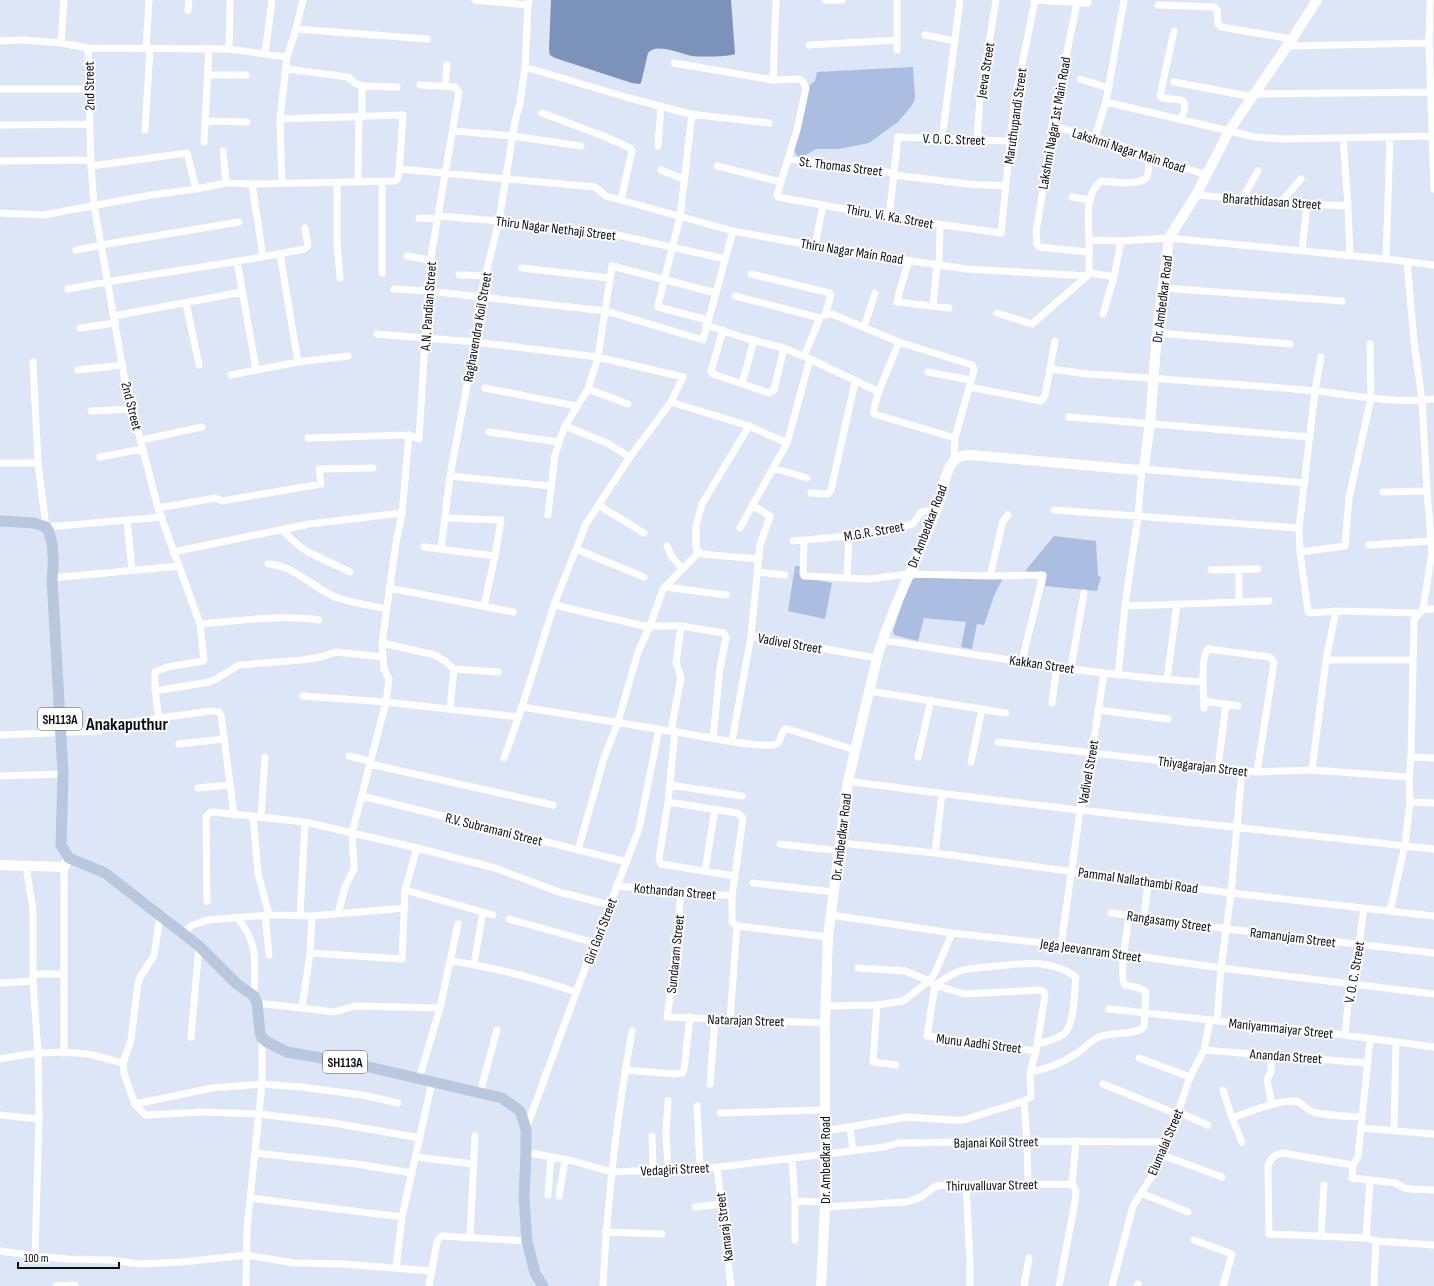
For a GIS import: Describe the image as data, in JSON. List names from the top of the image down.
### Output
{
  "streets": {
    "main road": ["SH113A"],
    "street": [
      "Jeeva Street",
      "2nd Street",
      "Maruthupandi Street",
      "Lakshmi Nagar 1st Main Road",
      "V. O. C. Street",
      "Lakshmi Nagar Main Road",
      "St. Thomas Street",
      "Bharathidasan Street",
      "Thiru. Vi. Ka. Street",
      "Thiru Nagar Nethaji Street",
      "Thiru Nagar Main Road",
      "Dr. Ambedkar Road",
      "A.N. Pandian Street",
      "Raghavendra Koil Street",
      "M.G.R. Street",
      "Vadivel Street",
      "Kakkan Street",
      "Thiyagarajan Street",
      "R.V. Subramani Street",
      "Pammal Nallathambi Road",
      "Kothandan Street",
      "Rangasamy Street",
      "Giri Gori Street",
      "Ramanujam Street",
      "Jega Jeevanram Street",
      "Sundaram Street",
      "Natarajan Street",
      "Maniyammaiyar Street",
      "Munu Aadhi Street",
      "Anandan Street",
      "Bajanai Koil Street",
      "Elumalai Street",
      "Vedagiri Street",
      "Thiruvalluvar Street",
      "Kamaraj Street"
    ]
  },
  "crossings": [
    ["Jeeva Street", "V. O. C. Street"],
    ["Maruthupandi Street", "V. O. C. Street"],
    ["Maruthupandi Street", "St. Thomas Street"],
    ["Maruthupandi Street", "Thiru. Vi. Ka. Street"],
    ["Lakshmi Nagar 1st Main Road", "Lakshmi Nagar Main Road"],
    ["V. O. C. Street", "St. Thomas Street"],
    ["V. O. C. Street", "Pammal Nallathambi Road"],
    ["V. O. C. Street", "Ramanujam Street"],
    ["V. O. C. Street", "Jega Jeevanram Street"],
    ["V. O. C. Street", "Maniyammaiyar Street"],
    ["Lakshmi Nagar Main Road", "Dr. Ambedkar Road"],
    ["St. Thomas Street", "Thiru. Vi. Ka. Street"],
    ["Bharathidasan Street", "Dr. Ambedkar Road"],
    ["Thiru Nagar Nethaji Street", "A.N. Pandian Street"],
    ["Thiru Nagar Nethaji Street", "Raghavendra Koil Street"],
    ["Thiru Nagar Main Road", "A.N. Pandian Street"],
    ["Thiru Nagar Main Road", "Raghavendra Koil Street"],
    ["Dr. Ambedkar Road", "M.G.R. Street"],
    ["Dr. Ambedkar Road", "Vadivel Street"],
    ["Dr. Ambedkar Road", "Kakkan Street"],
    ["Dr. Ambedkar Road", "Pammal Nallathambi Road"],
    ["Dr. Ambedkar Road", "Jega Jeevanram Street"],
    ["Dr. Ambedkar Road", "Natarajan Street"],
    ["Dr. Ambedkar Road", "Bajanai Koil Street"],
    ["Dr. Ambedkar Road", "Vedagiri Street"],
    ["Dr. Ambedkar Road", "Thiruvalluvar Street"],
    ["Vadivel Street", "Kakkan Street"],
    ["Vadivel Street", "Thiyagarajan Street"],
    ["Vadivel Street", "Pammal Nallathambi Road"],
    ["Vadivel Street", "Jega Jeevanram Street"],
    ["SH113A", "Giri Gori Street"],
    ["SH113A", "Vedagiri Street"],
    ["Thiyagarajan Street", "Elumalai Street"],
    ["R.V. Subramani Street", "Giri Gori Street"],
    ["Pammal Nallathambi Road", "Elumalai Street"],
    ["Kothandan Street", "Giri Gori Street"],
    ["Kothandan Street", "Sundaram Street"],
    ["Rangasamy Street", "Ramanujam Street"],
    ["Rangasamy Street", "Elumalai Street"],
    ["Ramanujam Street", "Elumalai Street"],
    ["Jega Jeevanram Street", "Elumalai Street"],
    ["Sundaram Street", "Natarajan Street"],
    ["Maniyammaiyar Street", "Elumalai Street"],
    ["Anandan Street", "Elumalai Street"],
    ["Bajanai Koil Street", "Elumalai Street"],
    ["Bajanai Koil Street", "Vedagiri Street"],
    ["Vedagiri Street", "Kamaraj Street"]
  ],
  "districts": ["Anakaputhur"],
  "scale_bar": "100 m"
}
